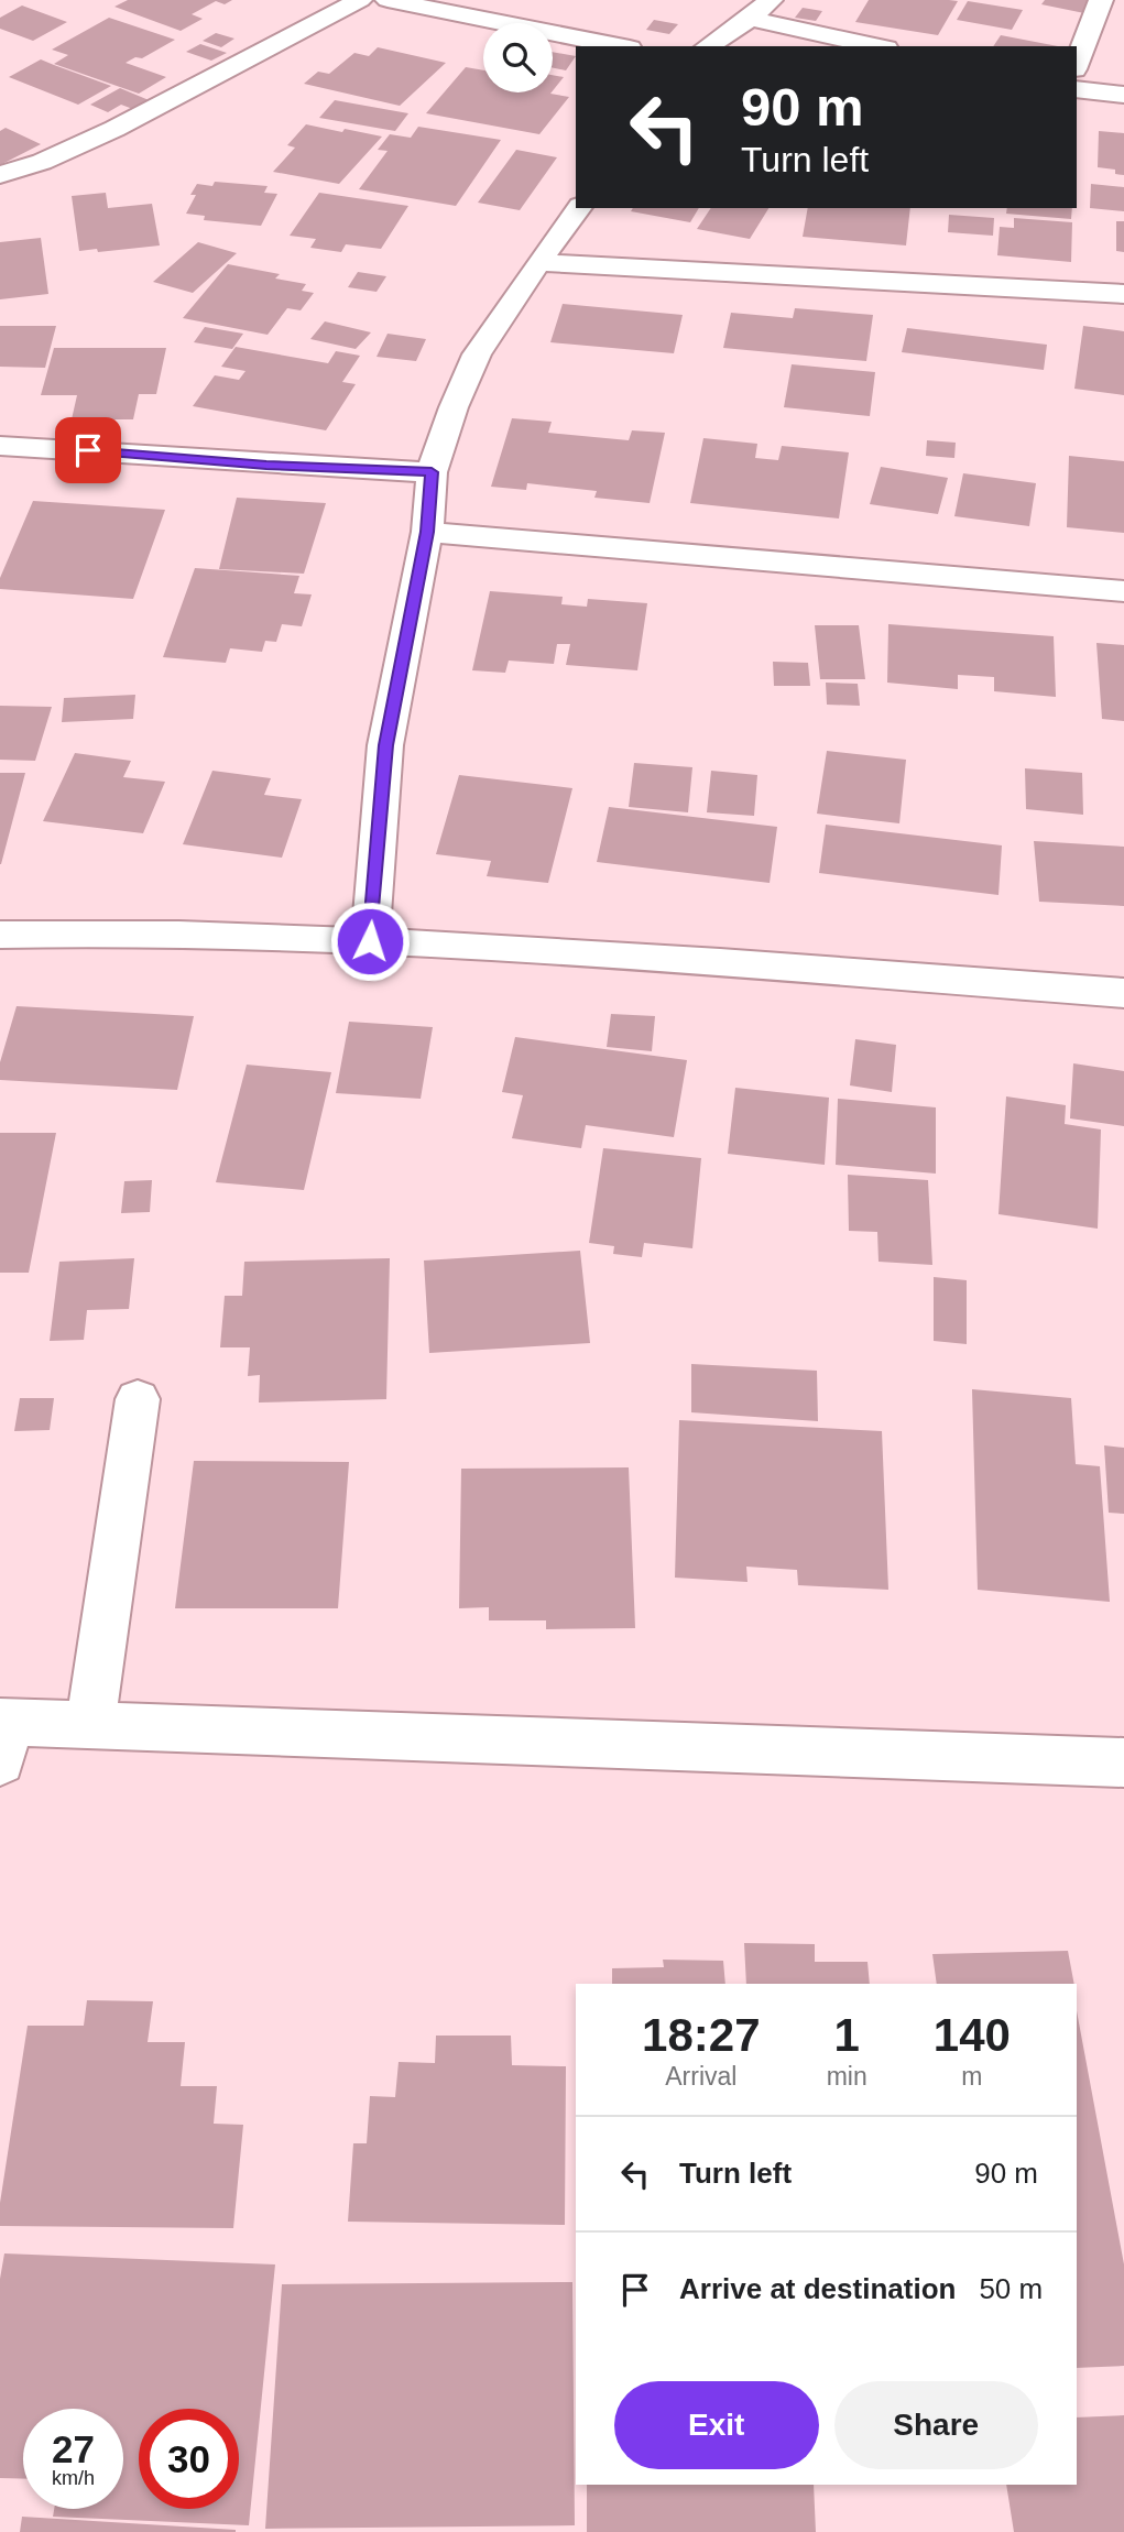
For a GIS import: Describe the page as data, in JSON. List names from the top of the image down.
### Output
{
  "page": {
    "turn": ["90 m", "Turn left"],
    "eta": [
      "18:27",
      "Arrival",
      "1",
      "min",
      "140",
      "m"
    ],
    "list": [
      {
        "name": "Turn left",
        "value": "90 m"
      },
      {
        "name": "Arrive at destination",
        "value": "50 m"
      }
    ],
    "buttons": ["Exit", "Share"],
    "speed": "27 km/h",
    "limit": "30"
  }
}
